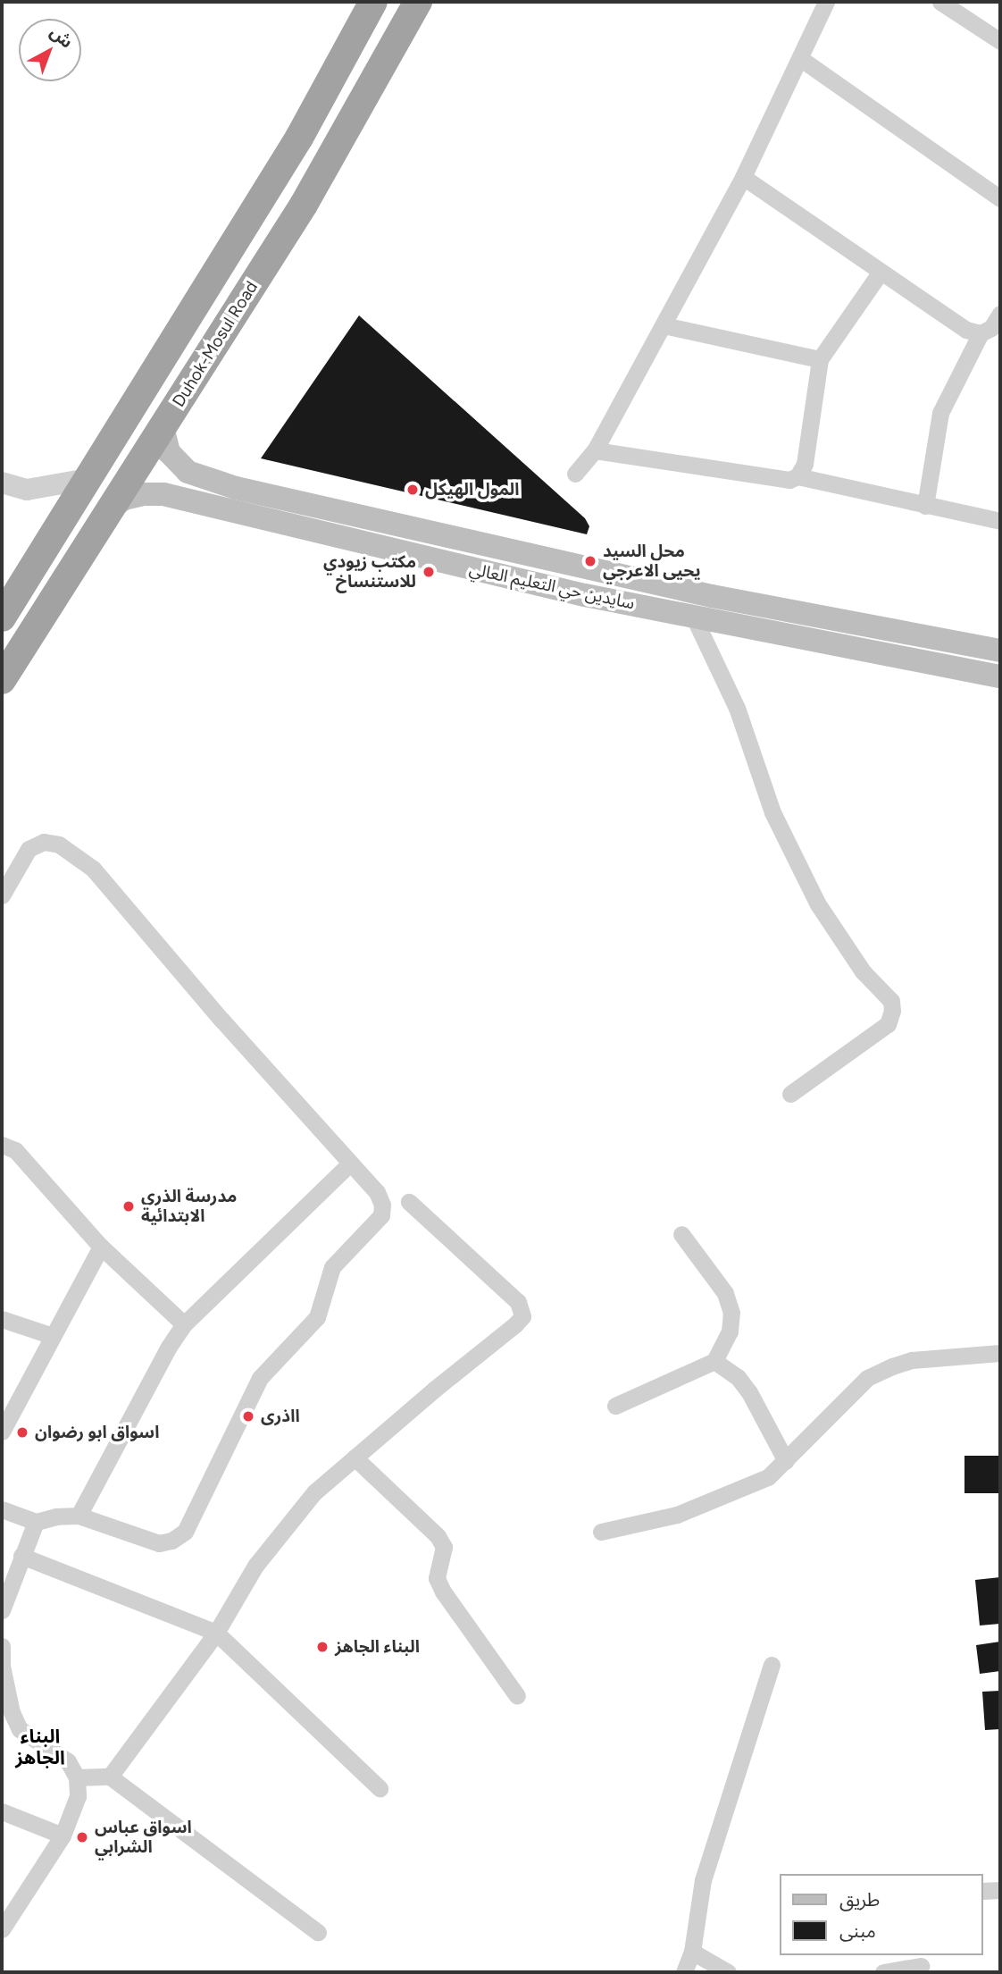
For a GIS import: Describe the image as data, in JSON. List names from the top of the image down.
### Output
{
  "streets": {
    "highway": ["Duhok-Mosul Road"],
    "main road": ["سايدين حي التعليم العالي"]
  },
  "crossings": [
    ["Duhok-Mosul Road", "سايدين حي التعليم العالي"]
  ],
  "districts": ["البناء الجاهز"],
  "places": [
    "المول الهيكل",
    "محل السيد يحيى الاعرجي",
    "مكتب زيودي للاستنساخ",
    "مدرسة الذرى الابتدائية",
    "ااذرى",
    "اسواق ابو رضوان",
    "البناء الجاهز",
    "اسواق عباس الشرابي"
  ],
  "legend": ["طريق", "مبنى"],
  "north": "top right"
}
